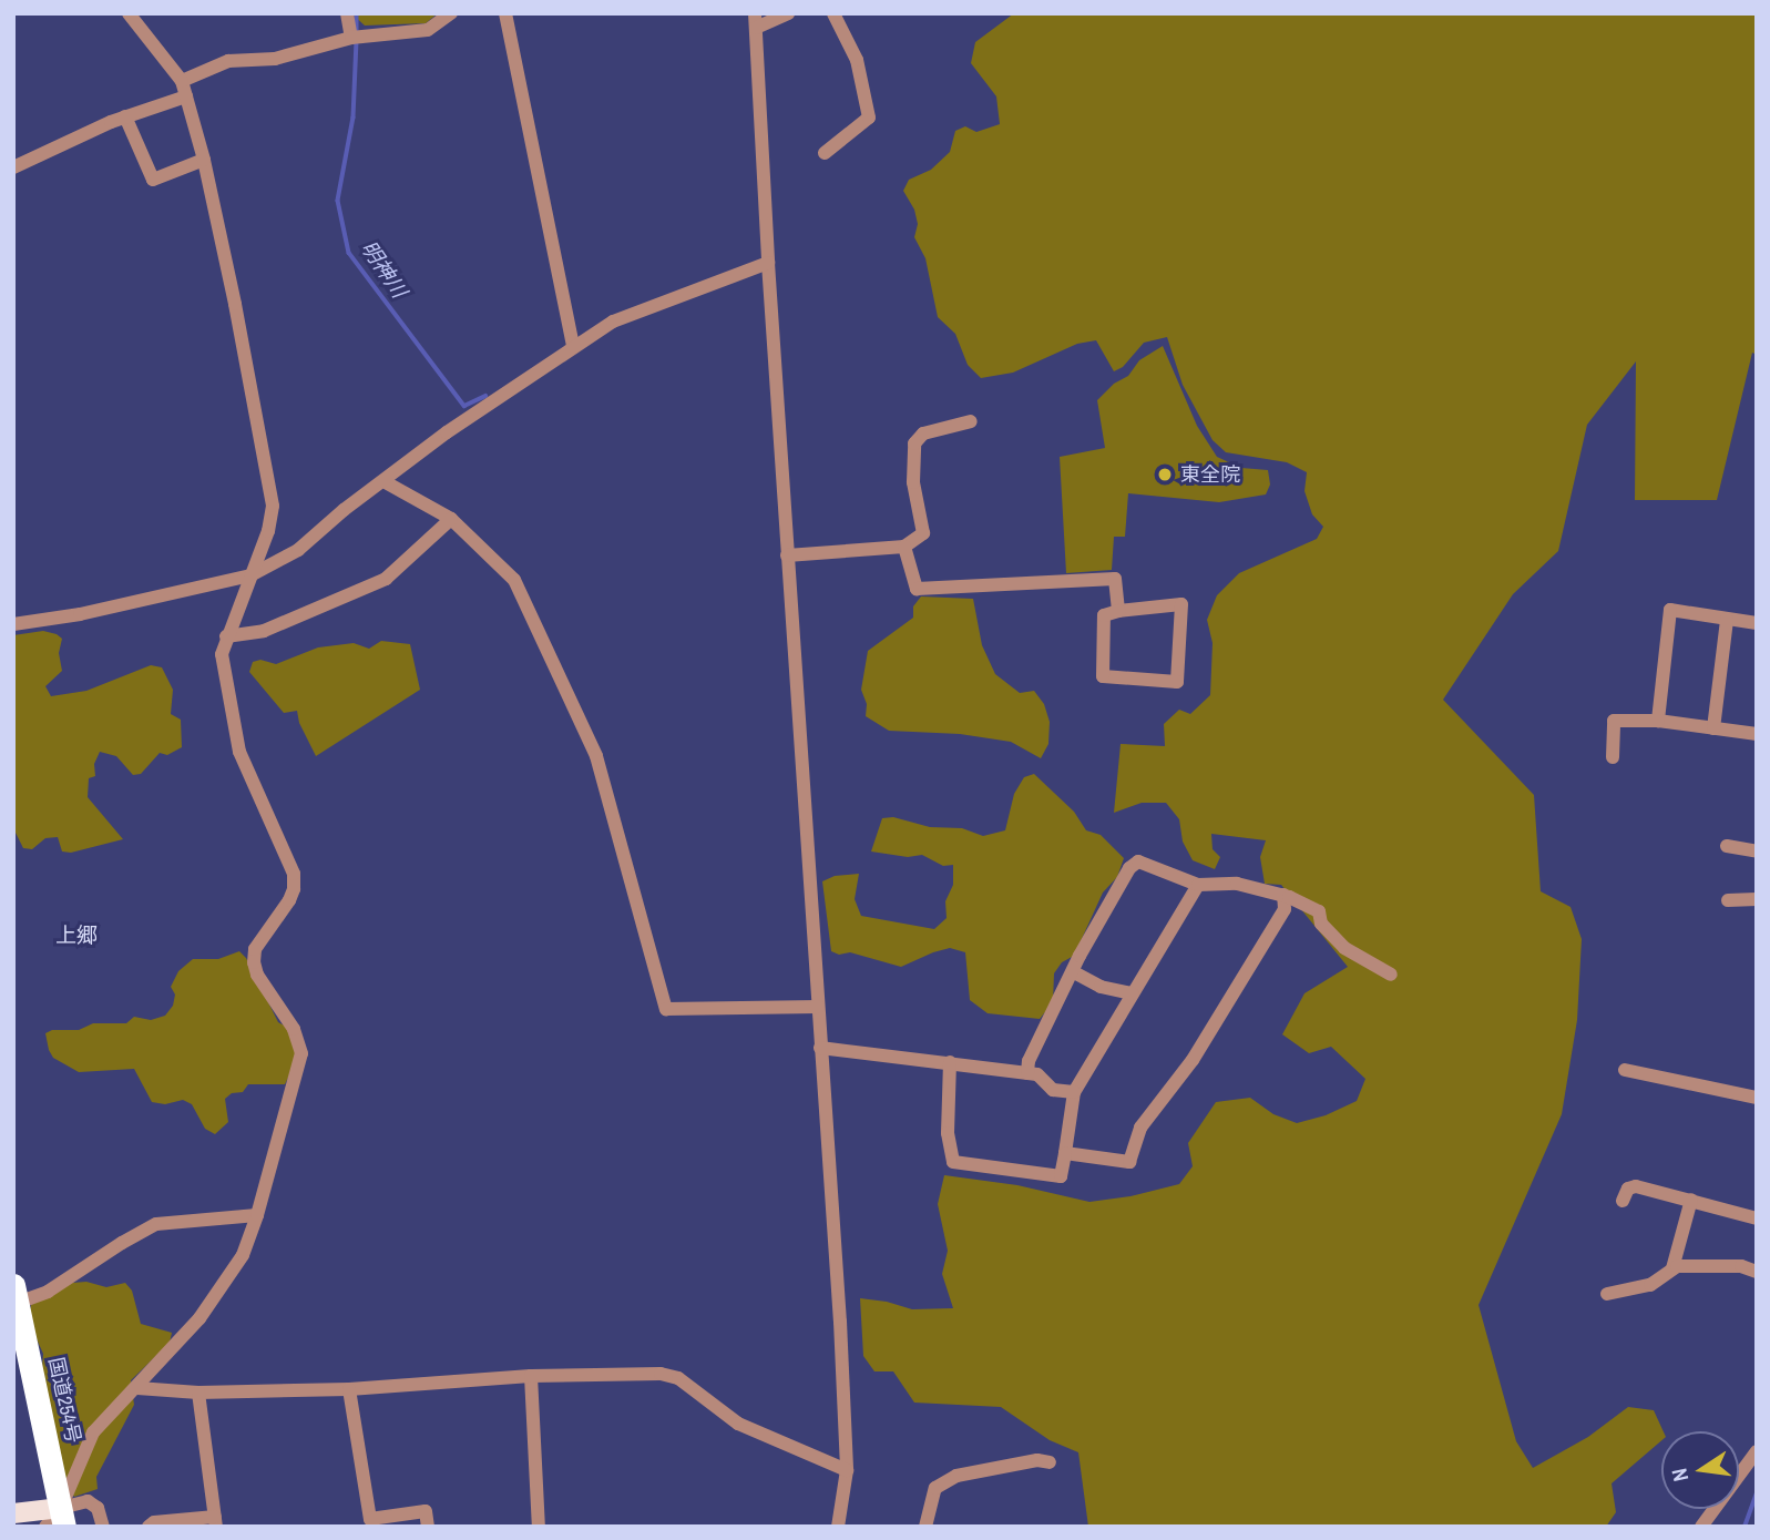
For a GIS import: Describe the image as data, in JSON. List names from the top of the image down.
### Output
{
  "streets": {
    "highway": ["国道254号"]
  },
  "districts": ["上郷"],
  "water": ["明神川"],
  "places": ["東全院"],
  "north": "left"
}
